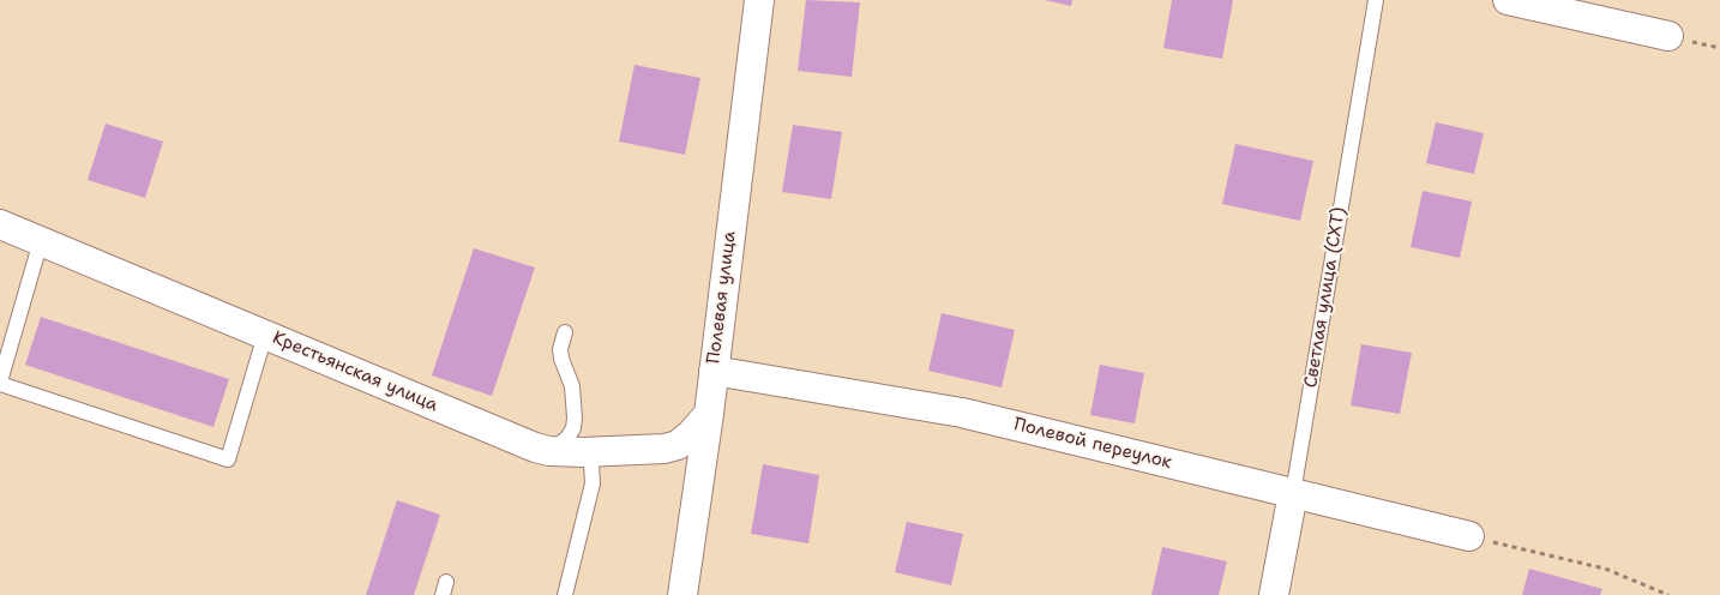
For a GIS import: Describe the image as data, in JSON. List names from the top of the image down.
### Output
{
  "streets": {
    "street": [
      "Полевая улица",
      "Светлая улица (СХТ)",
      "Крестьянская улица",
      "Полевой переулок"
    ]
  },
  "crossings": [
    ["Полевая улица", "Крестьянская улица"],
    ["Полевая улица", "Полевой переулок"],
    ["Светлая улица (СХТ)", "Полевой переулок"]
  ]
}
